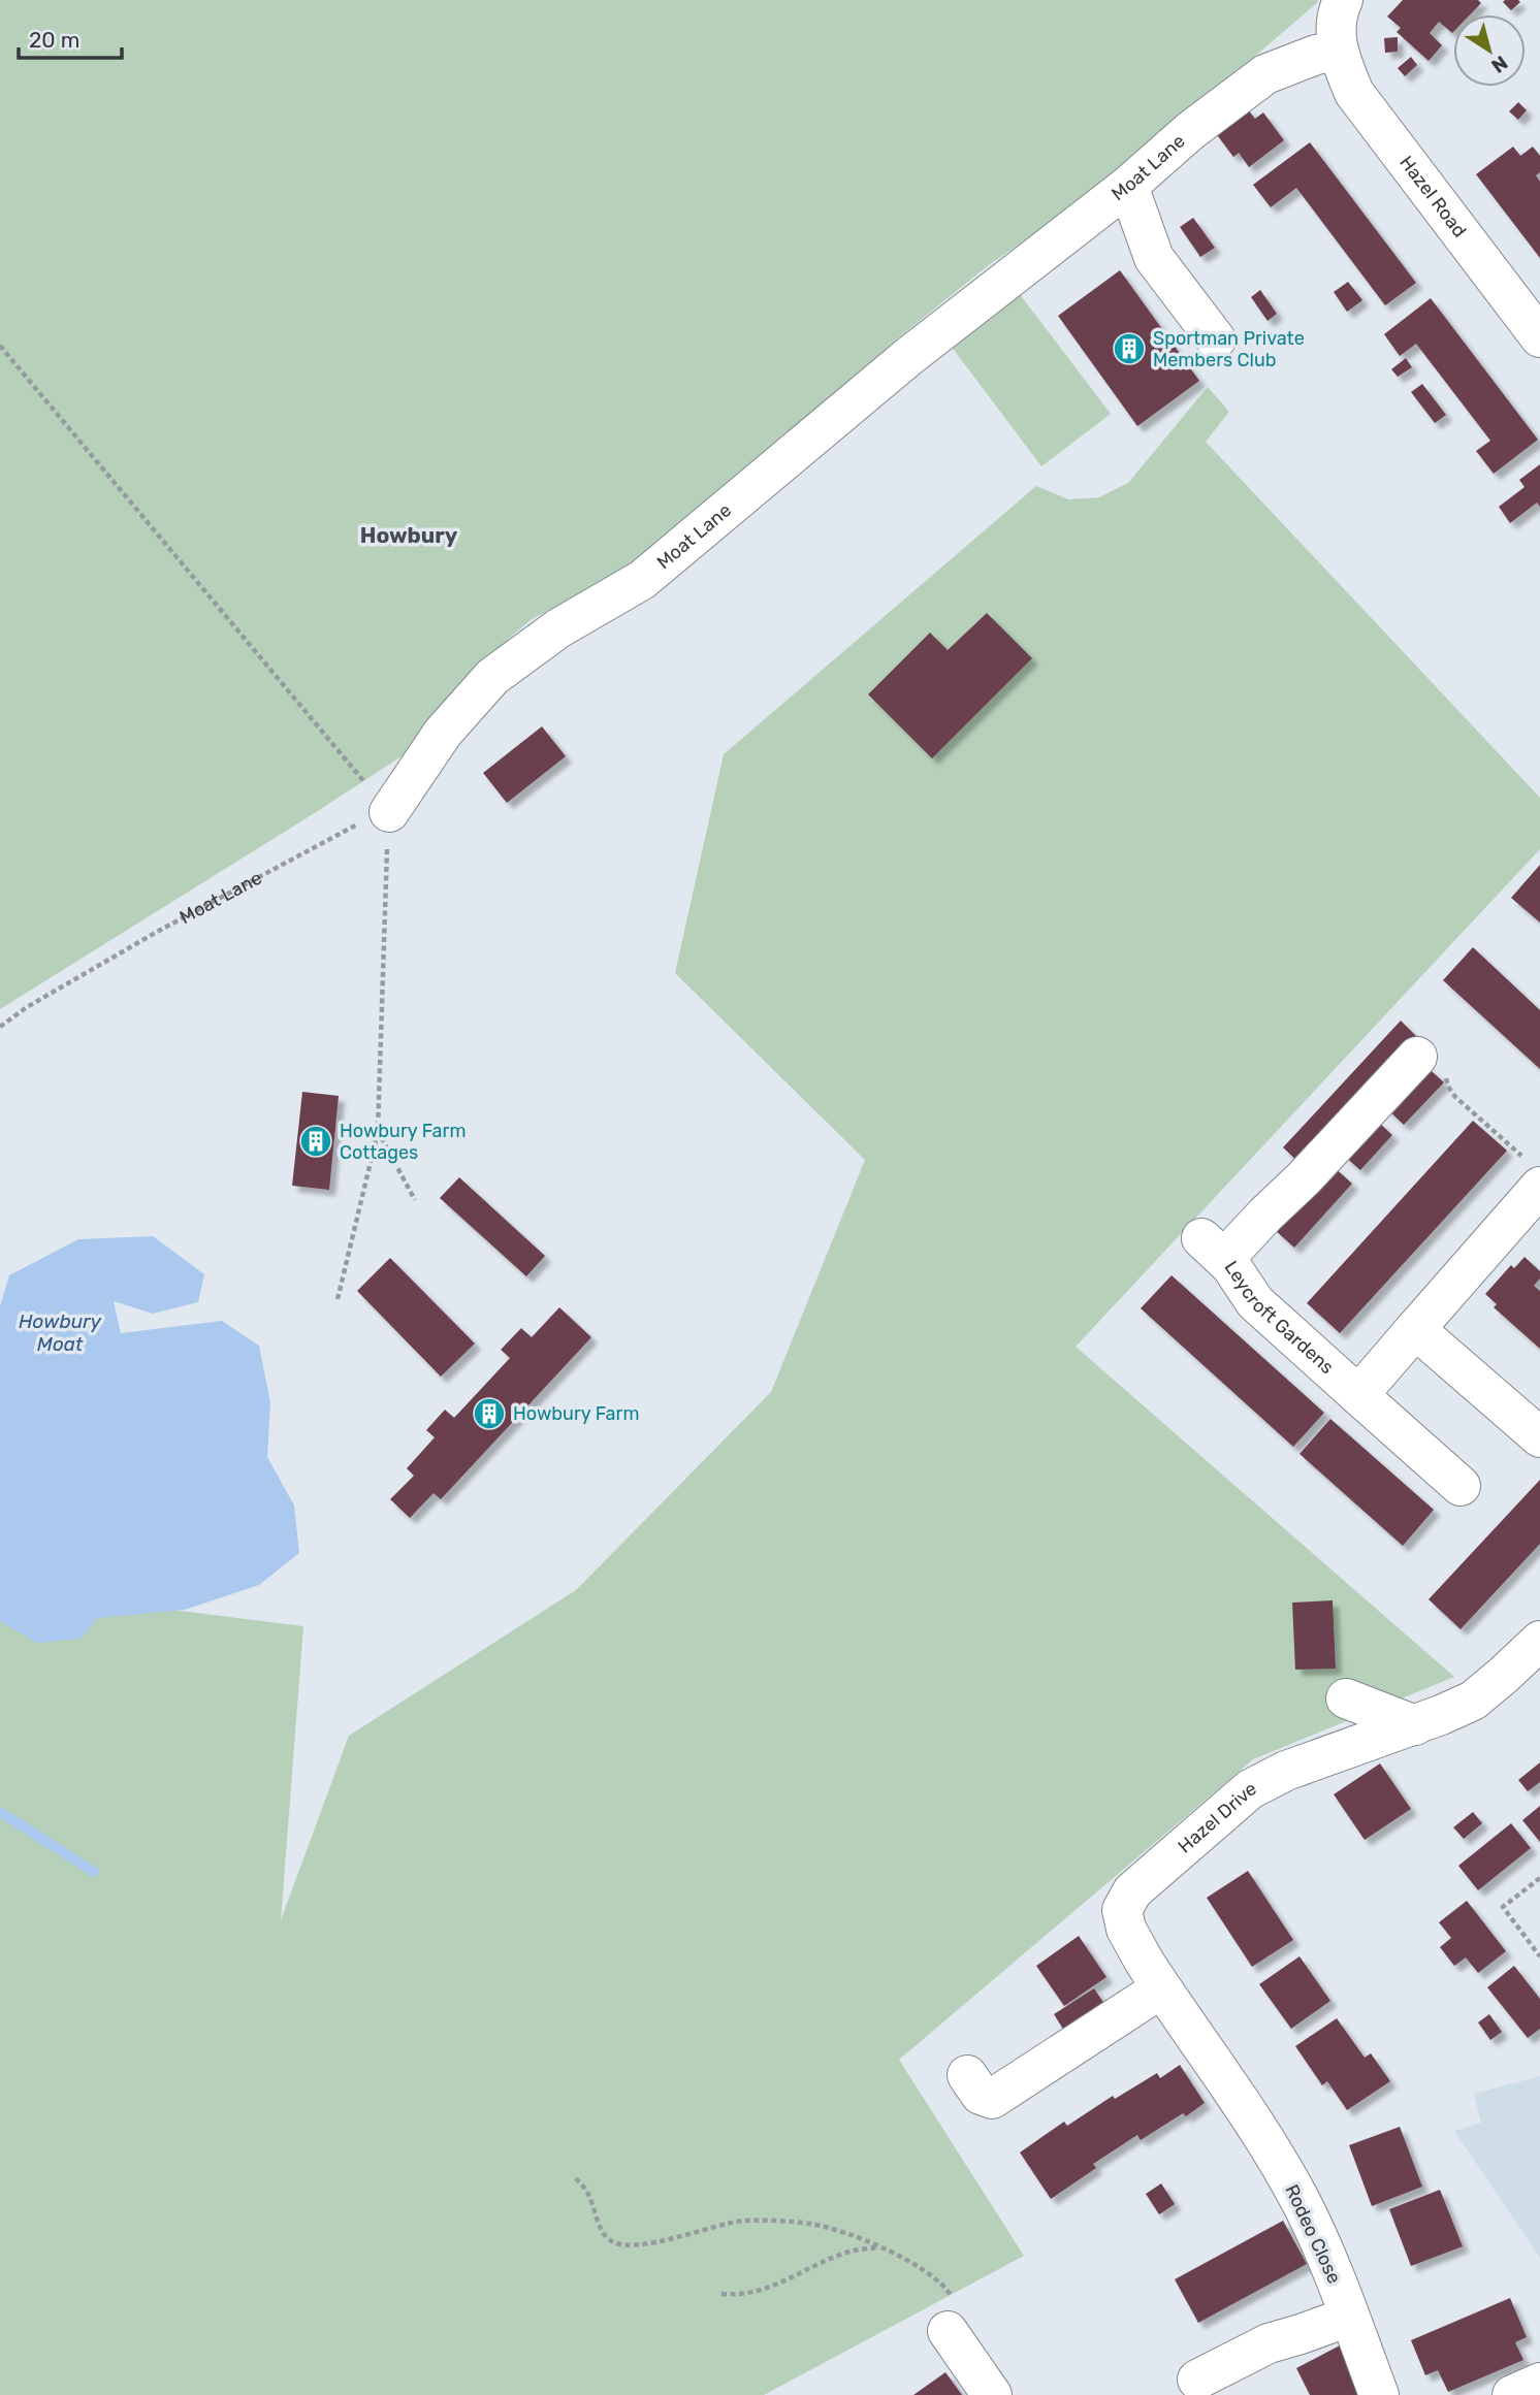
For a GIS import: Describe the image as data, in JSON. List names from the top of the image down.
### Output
{
  "streets": {
    "street": [
      "Moat Lane",
      "Hazel Road",
      "Leycroft Gardens",
      "Hazel Drive",
      "Rodeo Close"
    ]
  },
  "crossings": [
    ["Moat Lane", "Hazel Road"],
    ["Hazel Drive", "Rodeo Close"]
  ],
  "districts": ["Howbury"],
  "water": ["Howbury Moat"],
  "places": {
    "building": ["Sportman Private Members Club", "Howbury Farm Cottages", "Howbury Farm"]
  },
  "scale_bar": "20 m",
  "north": "bottom right"
}
